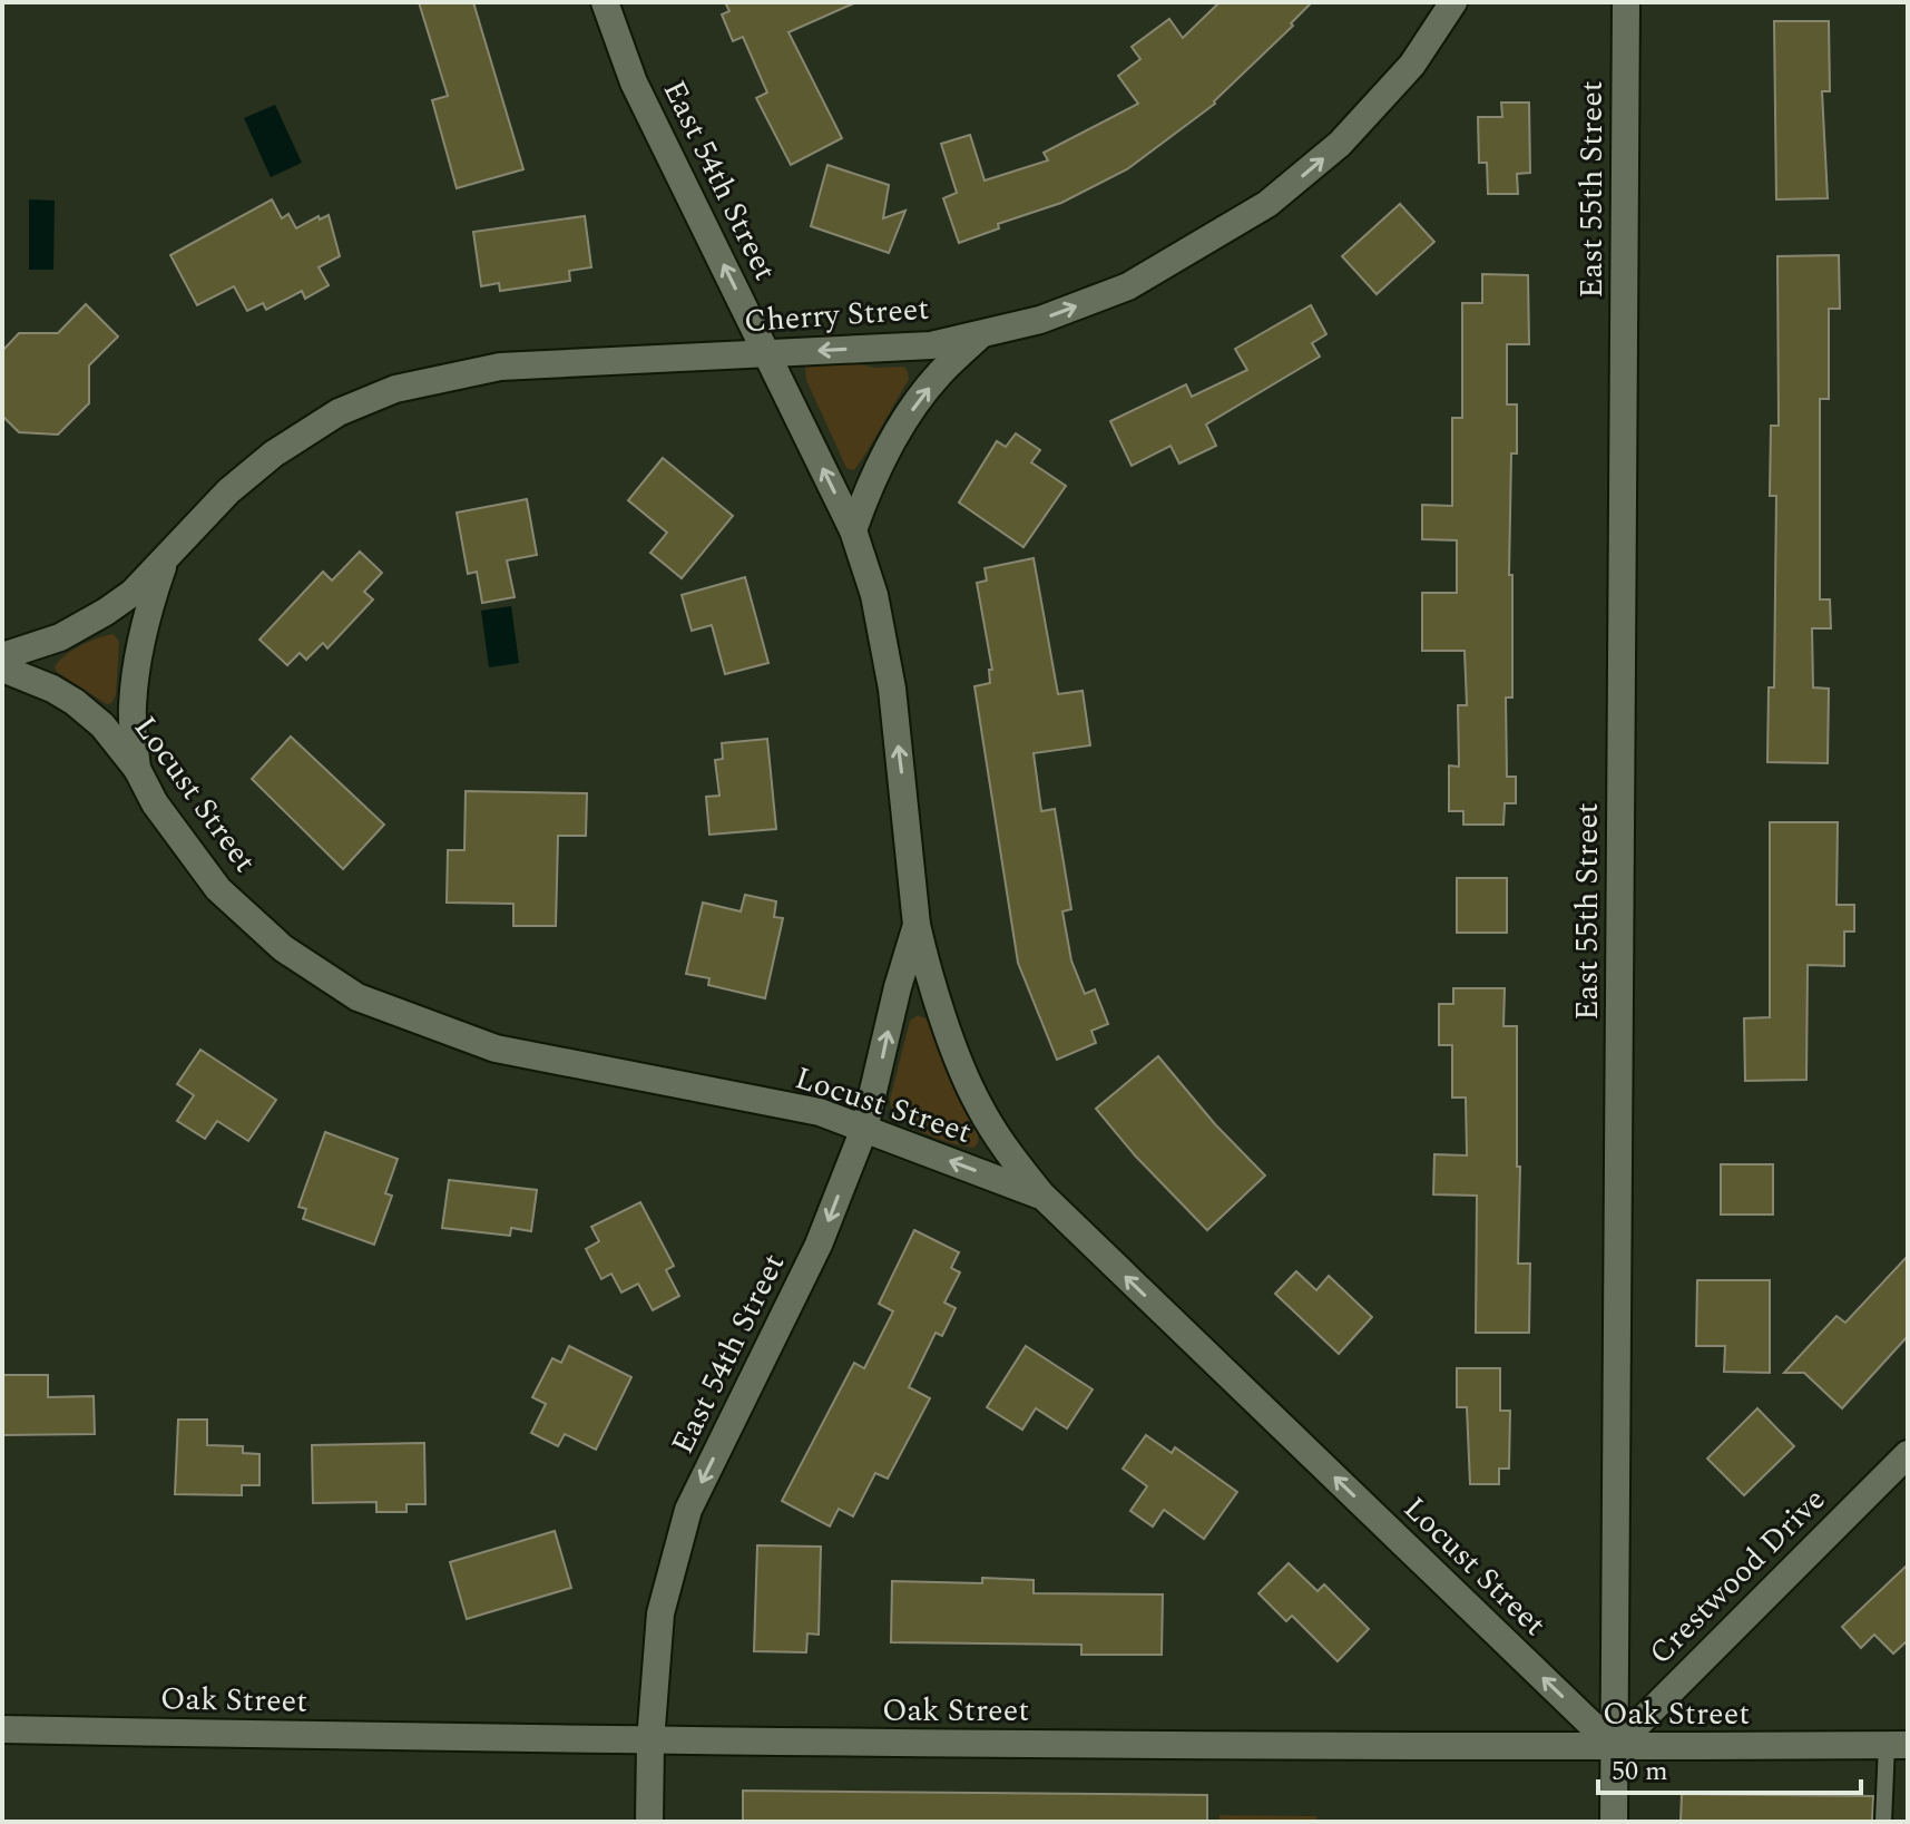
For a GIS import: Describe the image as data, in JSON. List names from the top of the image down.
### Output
{
  "streets": {
    "street": [
      "East 54th Street",
      "East 55th Street",
      "Cherry Street",
      "Locust Street",
      "Crestwood Drive",
      "Oak Street"
    ]
  },
  "crossings": [
    ["East 54th Street", "Cherry Street"],
    ["East 54th Street", "Locust Street"],
    ["East 54th Street", "Oak Street"],
    ["East 55th Street", "Locust Street"],
    ["East 55th Street", "Crestwood Drive"],
    ["East 55th Street", "Oak Street"],
    ["Cherry Street", "Locust Street"],
    ["Locust Street", "Crestwood Drive"],
    ["Locust Street", "Oak Street"],
    ["Crestwood Drive", "Oak Street"]
  ],
  "one_way": ["Locust Street"],
  "scale_bar": "50 m"
}
